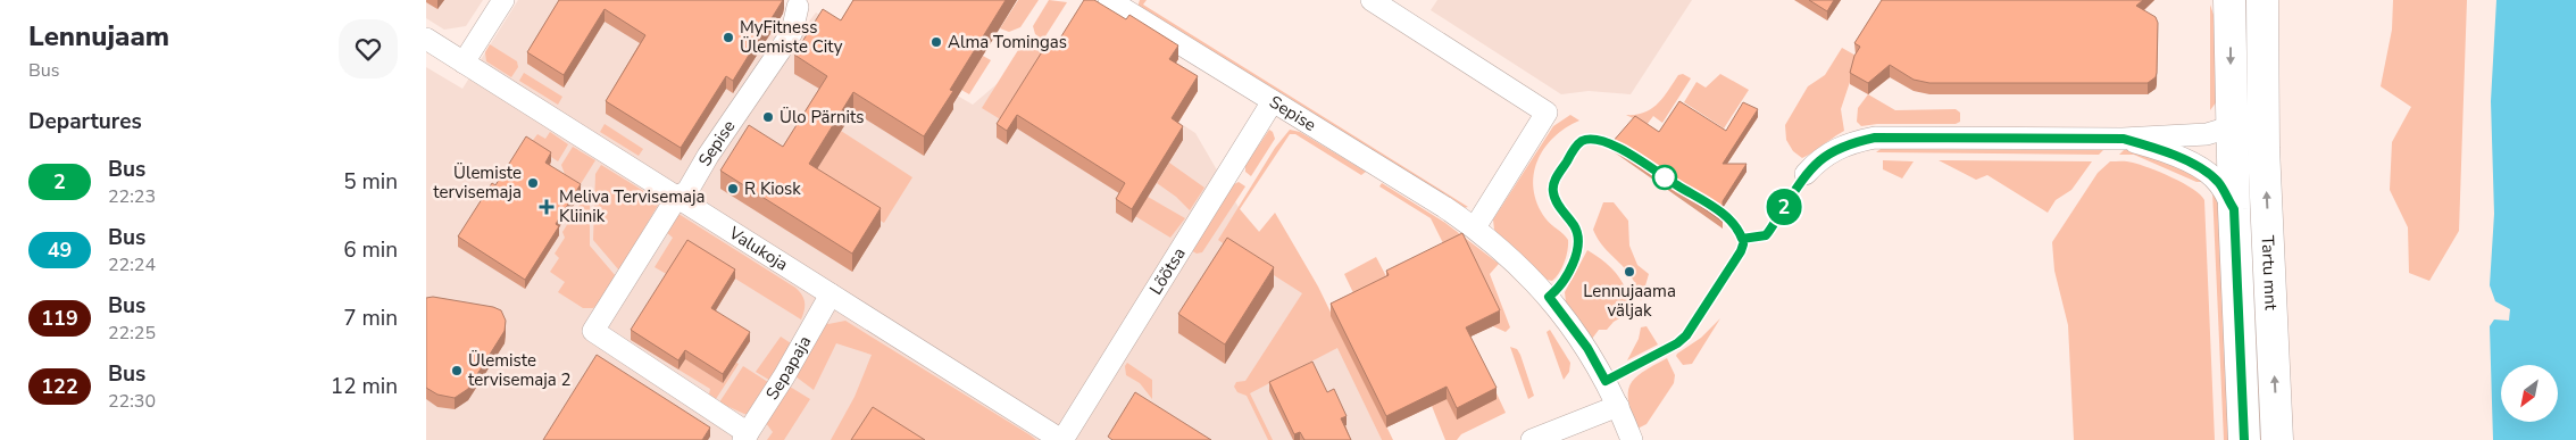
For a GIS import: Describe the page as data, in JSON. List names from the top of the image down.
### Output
{
  "streets": {
    "highway": ["Tartu mnt"],
    "street": [
      "Sepise",
      "Valukoja",
      "Lõõtsa",
      "Sepapaja"
    ]
  },
  "crossings": [
    ["Sepise", "Valukoja"],
    ["Sepise", "Lõõtsa"],
    ["Sepise", "Sepapaja"],
    ["Valukoja", "Lõõtsa"],
    ["Valukoja", "Sepapaja"]
  ],
  "places": {
    "other": [
      "MyFitness Ülemiste City",
      "Alma Tomingas",
      "Ülo Pärnits",
      "Ülemiste tervisemaja",
      "R Kiosk",
      "Lennujaama väljak",
      "Ülemiste tervisemaja 2"
    ],
    "health": ["Meliva Tervisemaja Kliinik"]
  },
  "lines": ["bus line 2"],
  "north": "bottom left",
  "page": {
    "heading": [
      ["Lennujaam", "Bus"],
      "Departures"
    ],
    "on_map": "2",
    "list": [
      {
        "mark": "2",
        "name": "Bus",
        "note": "22:23",
        "value": "5 min"
      },
      {
        "mark": "49",
        "name": "Bus",
        "note": "22:24",
        "value": "6 min"
      },
      {
        "mark": "119",
        "name": "Bus",
        "note": "22:25",
        "value": "7 min"
      },
      {
        "mark": "122",
        "name": "Bus",
        "note": "22:30",
        "value": "12 min"
      }
    ]
  }
}
